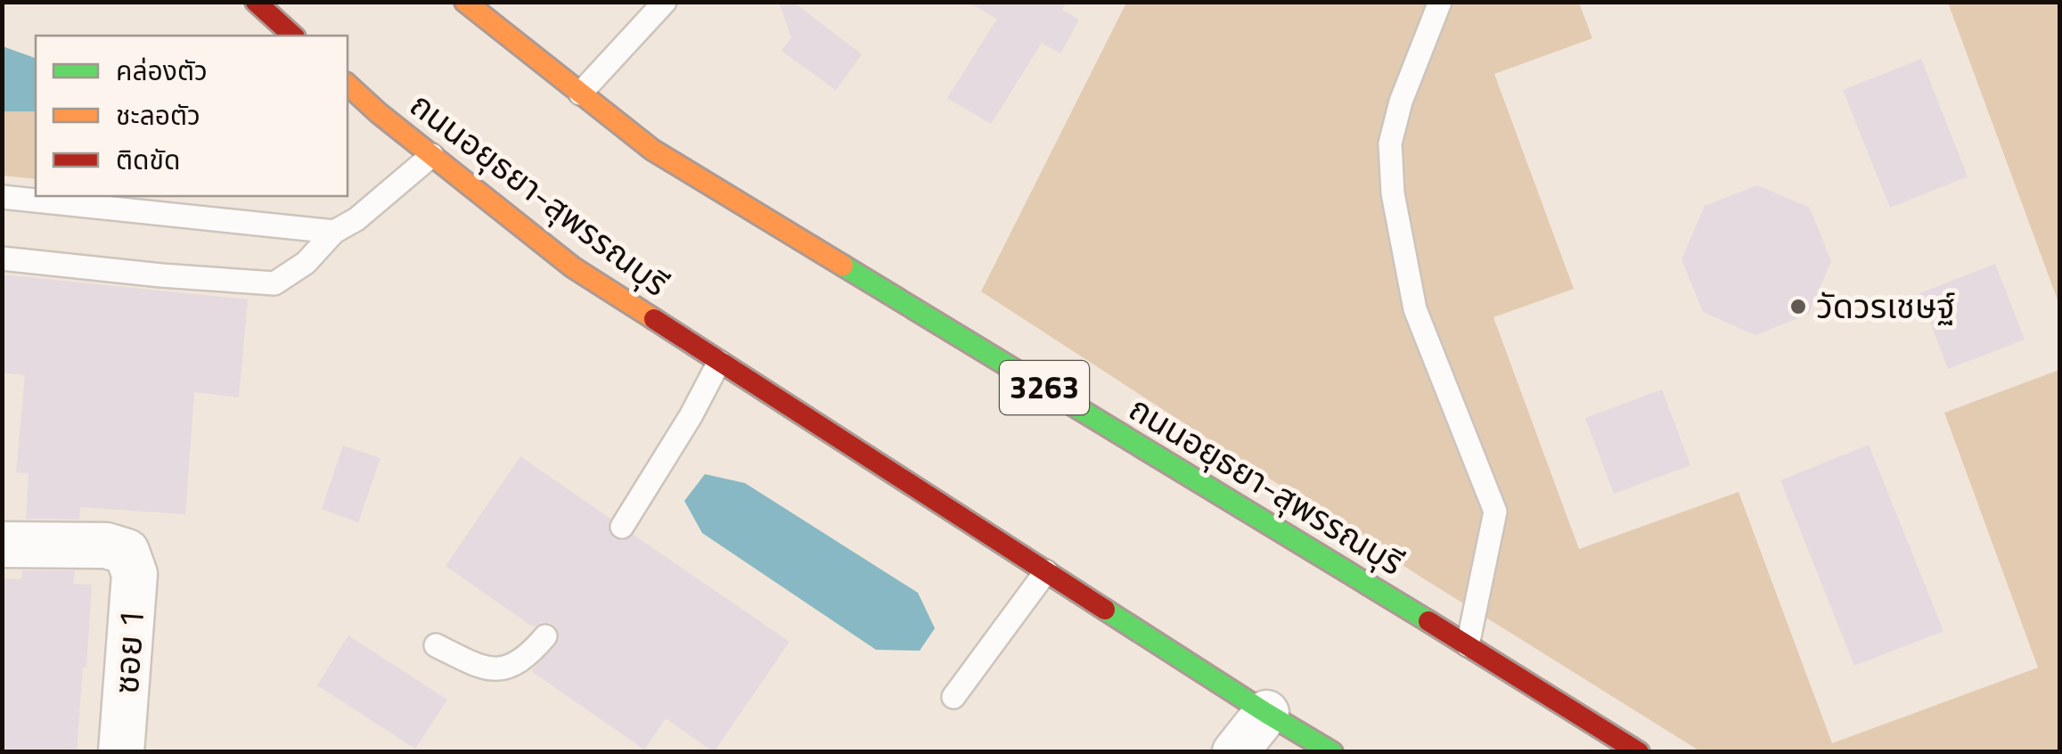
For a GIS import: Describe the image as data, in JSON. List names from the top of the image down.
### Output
{
  "streets": {
    "main road": ["ถนนอยุธยา-สุพรรณบุรี", "3263"],
    "street": ["ซอย 1"]
  },
  "places": ["วัดวรเชษฐ์"],
  "legend": ["คล่องตัว", "ชะลอตัว", "ติดขัด"]
}
